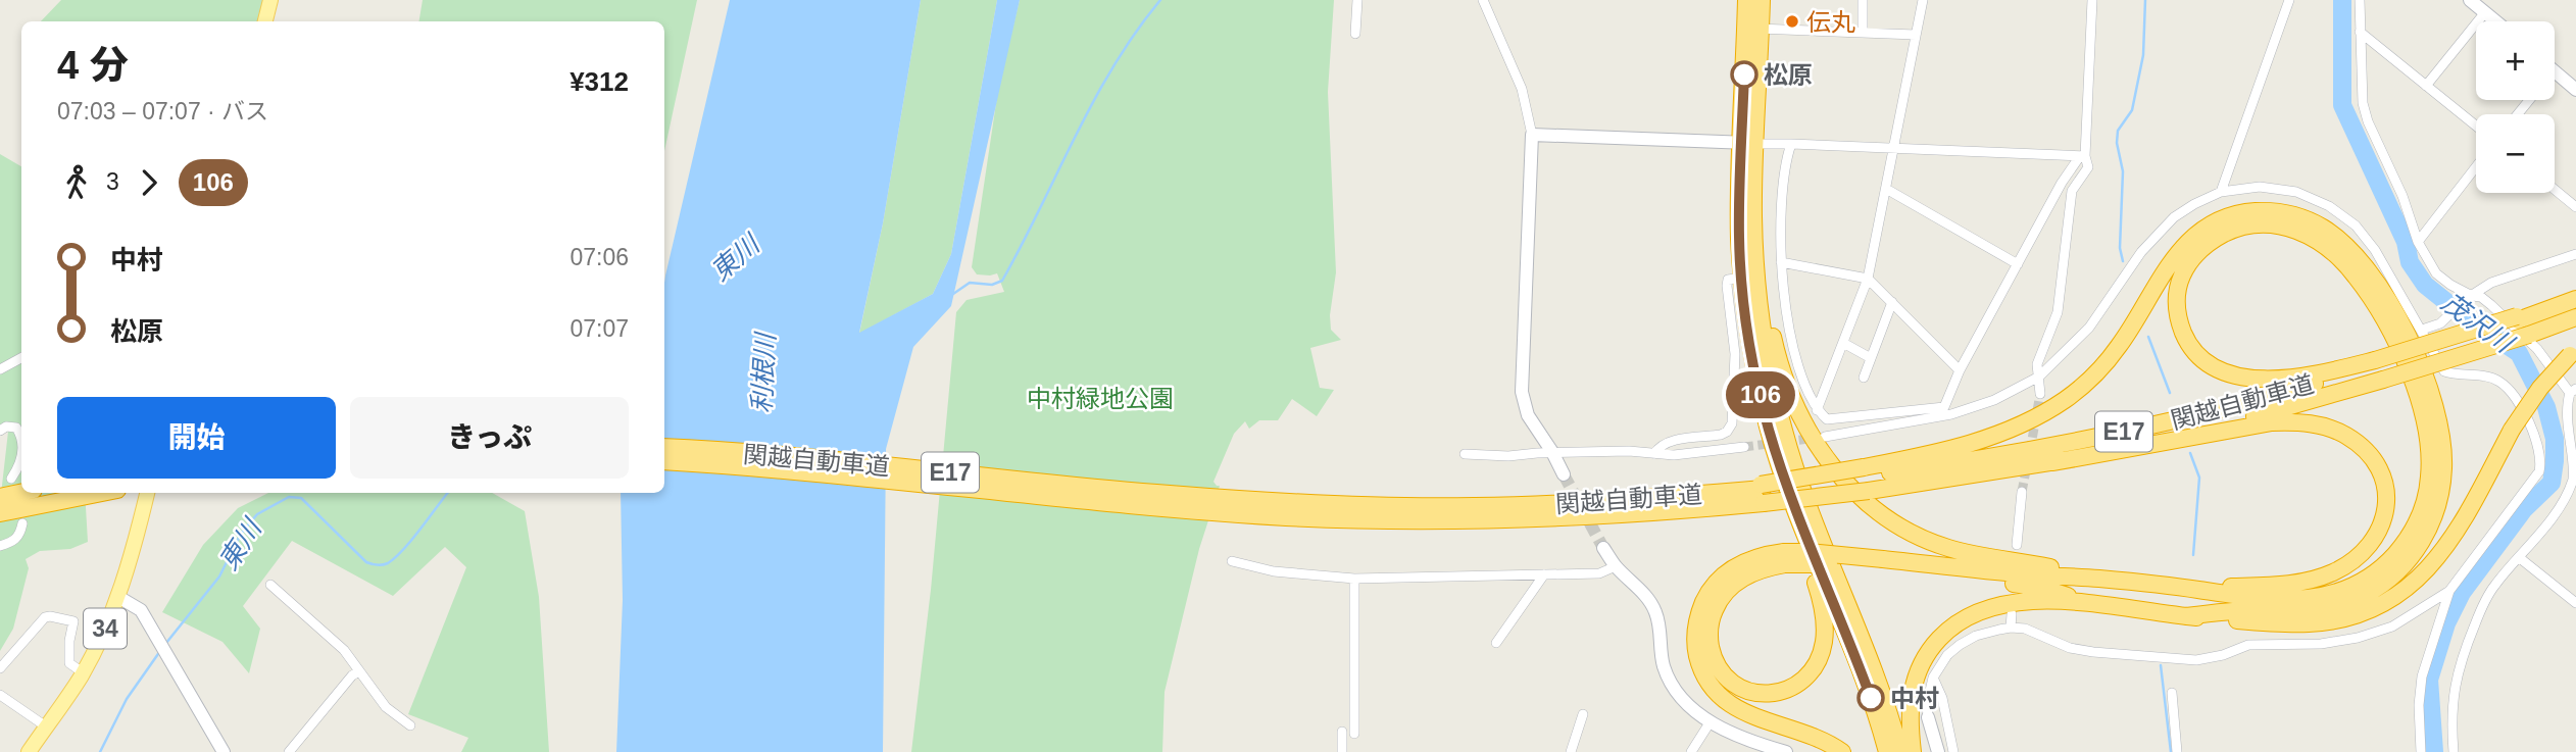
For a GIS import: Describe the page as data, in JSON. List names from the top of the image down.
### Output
{
  "streets": {
    "highway": ["関越自動車道", "E17"],
    "main road": ["34"]
  },
  "water": ["東川", "茂沢川", "利根川"],
  "parks": ["中村緑地公園"],
  "places": ["伝丸", "松原", "中村"],
  "lines": ["bus line 106"],
  "page": {
    "on_map": "106",
    "map_buttons": ["+", "−"],
    "heading": ["4 分", "07:03 – 07:07 · バス", "¥312"],
    "legs": ["3", "106"],
    "list": [
      {
        "name": "中村",
        "value": "07:06"
      },
      {
        "name": "松原",
        "value": "07:07"
      }
    ],
    "buttons": ["開始", "きっぷ"]
  }
}
